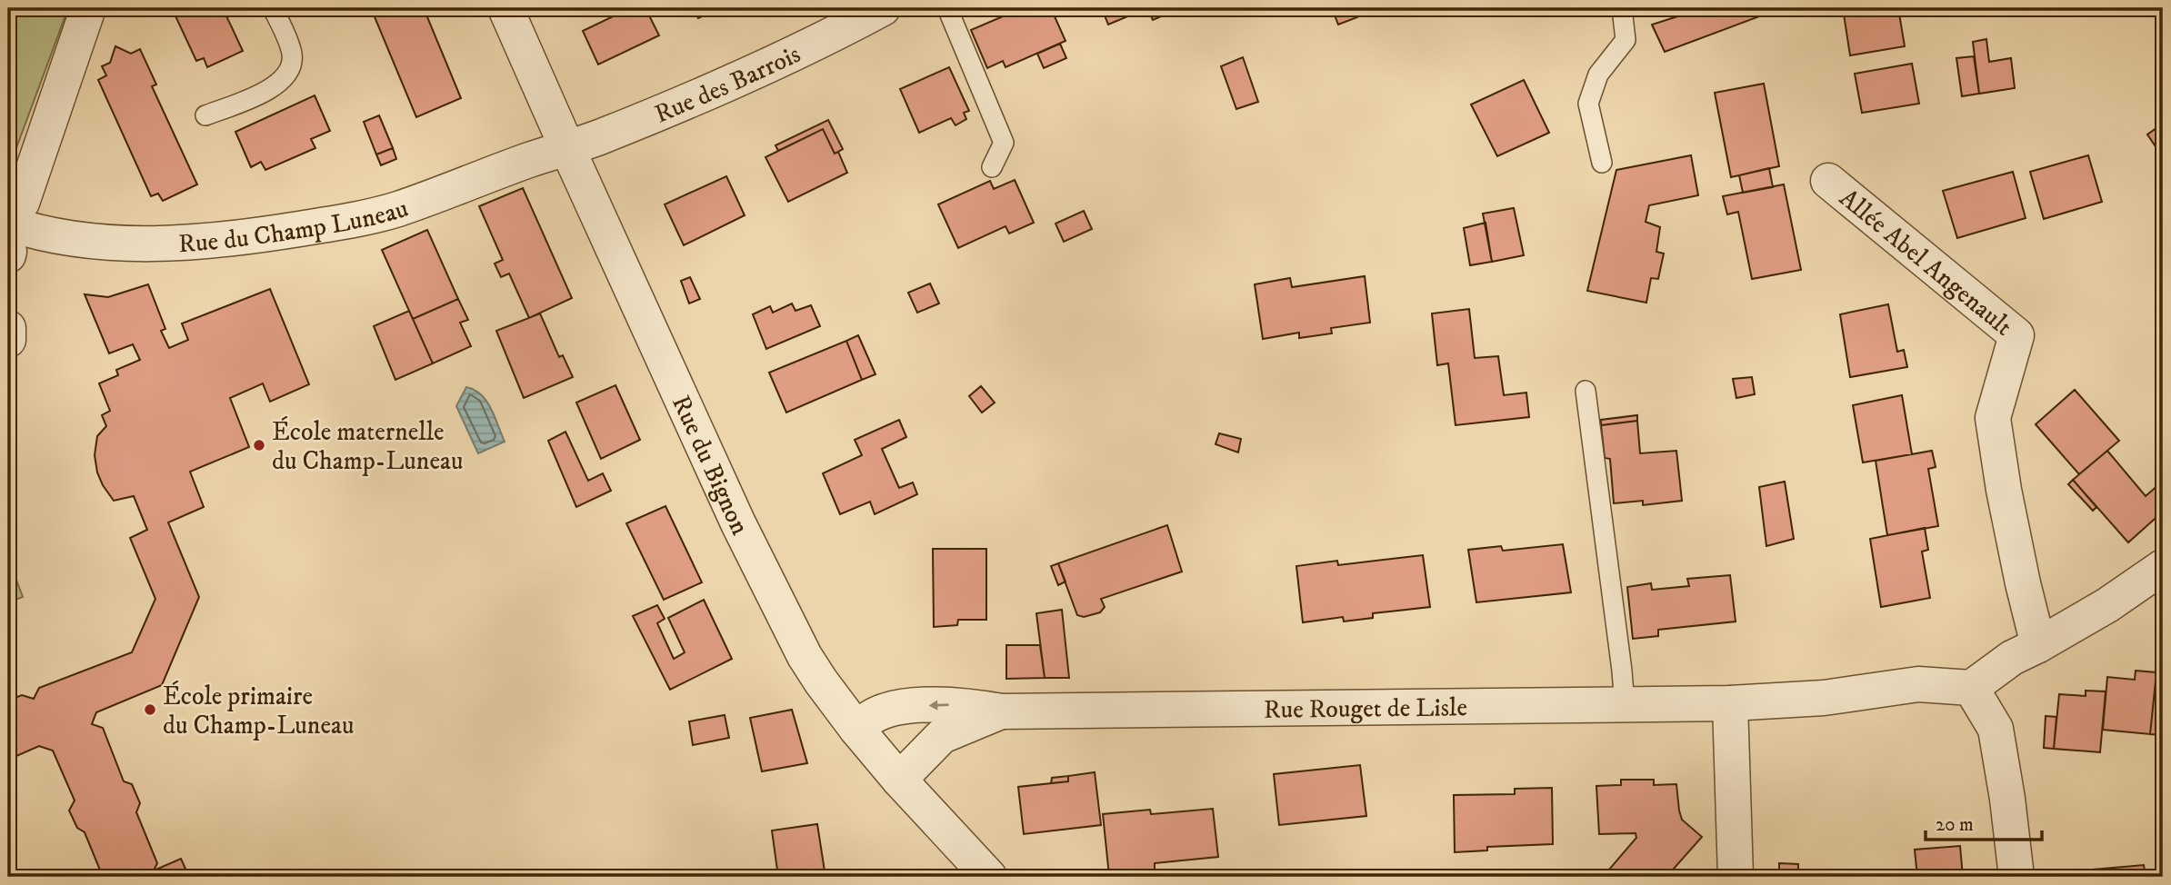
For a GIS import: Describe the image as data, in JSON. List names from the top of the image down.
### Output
{
  "streets": {
    "street": [
      "Rue des Barrois",
      "Rue du Champ Luneau",
      "Allée Abel Angenault",
      "Rue du Bignon",
      "Rue Rouget de Lisle"
    ]
  },
  "crossings": [
    ["Rue des Barrois", "Rue du Champ Luneau"],
    ["Rue des Barrois", "Rue du Bignon"],
    ["Rue du Champ Luneau", "Rue du Bignon"],
    ["Rue du Bignon", "Rue Rouget de Lisle"]
  ],
  "places": ["École maternelle du Champ-Luneau", "École primaire du Champ-Luneau"],
  "scale_bar": "20 m"
}
